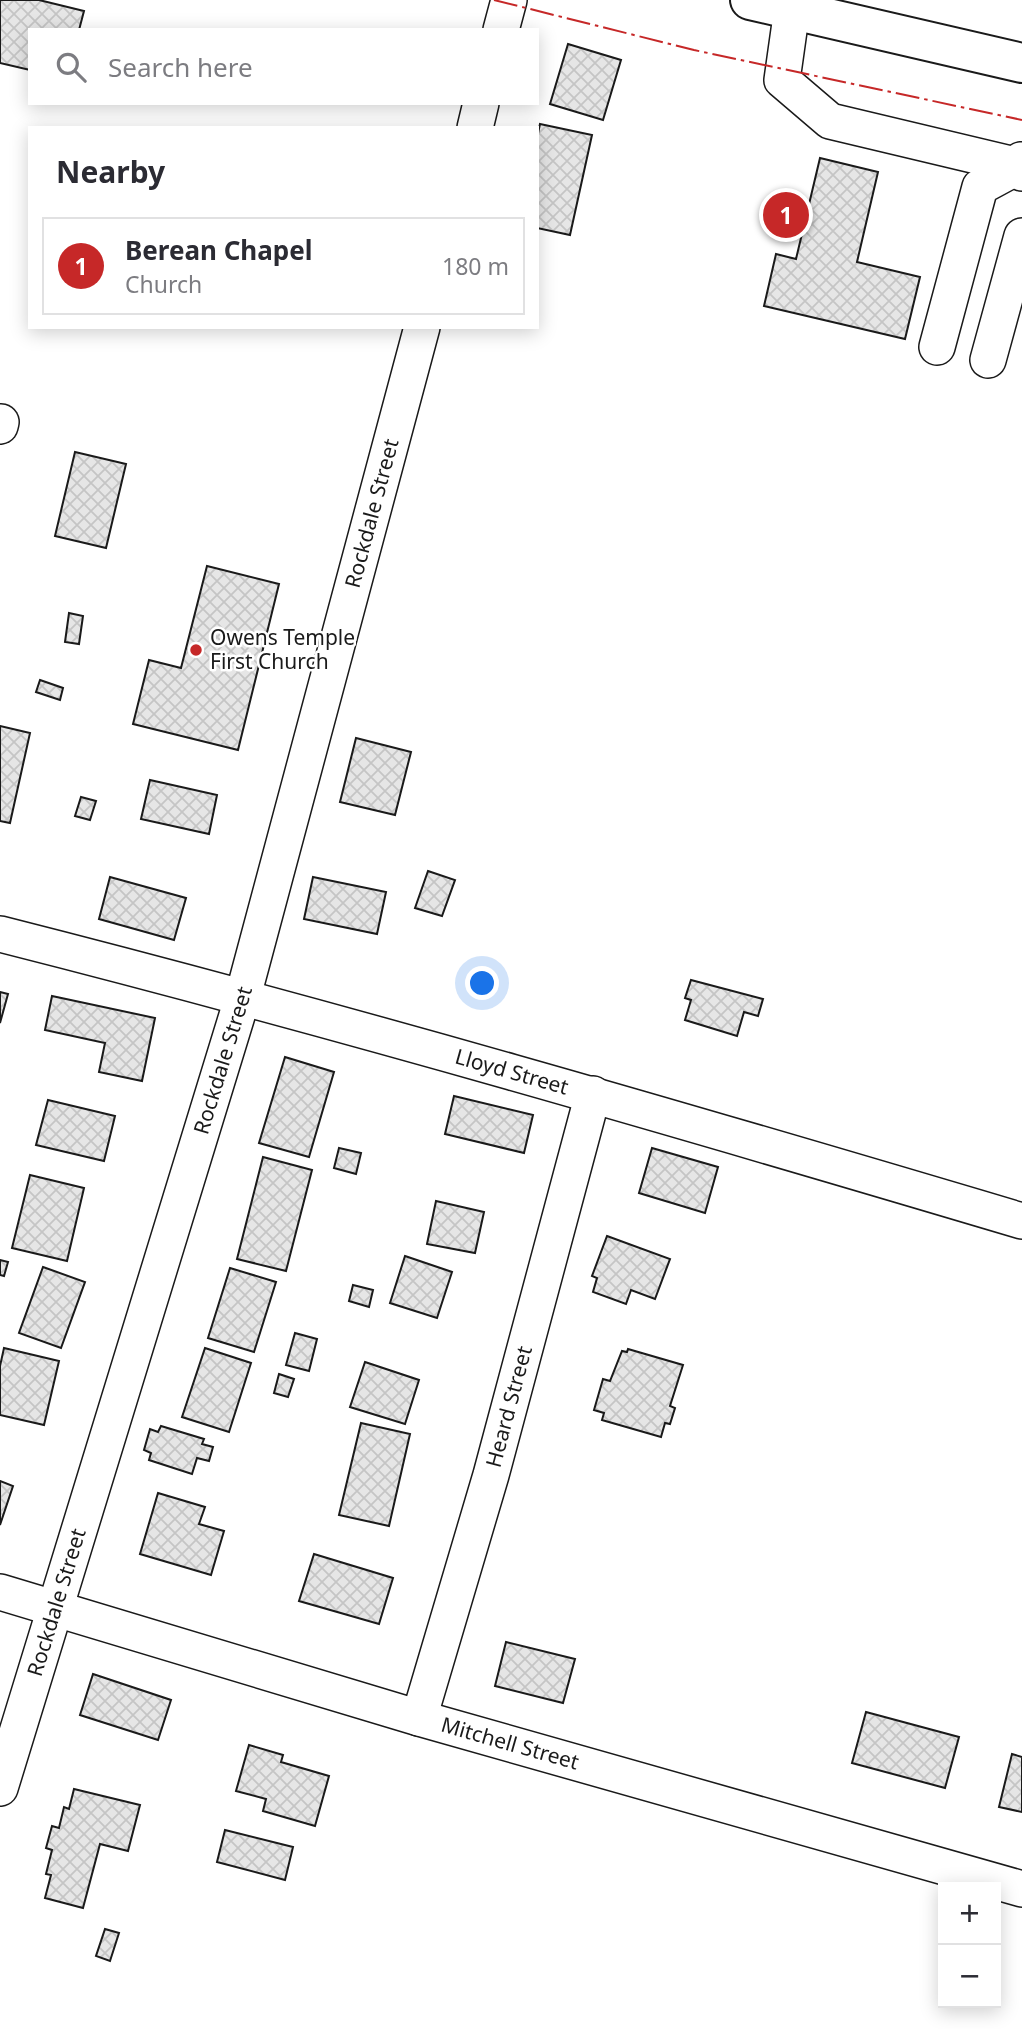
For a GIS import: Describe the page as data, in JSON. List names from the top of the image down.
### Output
{
  "streets": {
    "street": [
      "Rockdale Street",
      "Lloyd Street",
      "Heard Street",
      "Mitchell Street"
    ]
  },
  "crossings": [
    ["Rockdale Street", "Lloyd Street"],
    ["Rockdale Street", "Mitchell Street"],
    ["Lloyd Street", "Heard Street"],
    ["Heard Street", "Mitchell Street"]
  ],
  "places": ["Owens Temple First Church"],
  "page": {
    "search": "Search here",
    "heading": "Nearby",
    "pins": "1",
    "list": [
      {
        "mark": "1",
        "name": "Berean Chapel",
        "note": "Church",
        "value": "180 m"
      }
    ],
    "map_buttons": ["+", "−"]
  }
}
